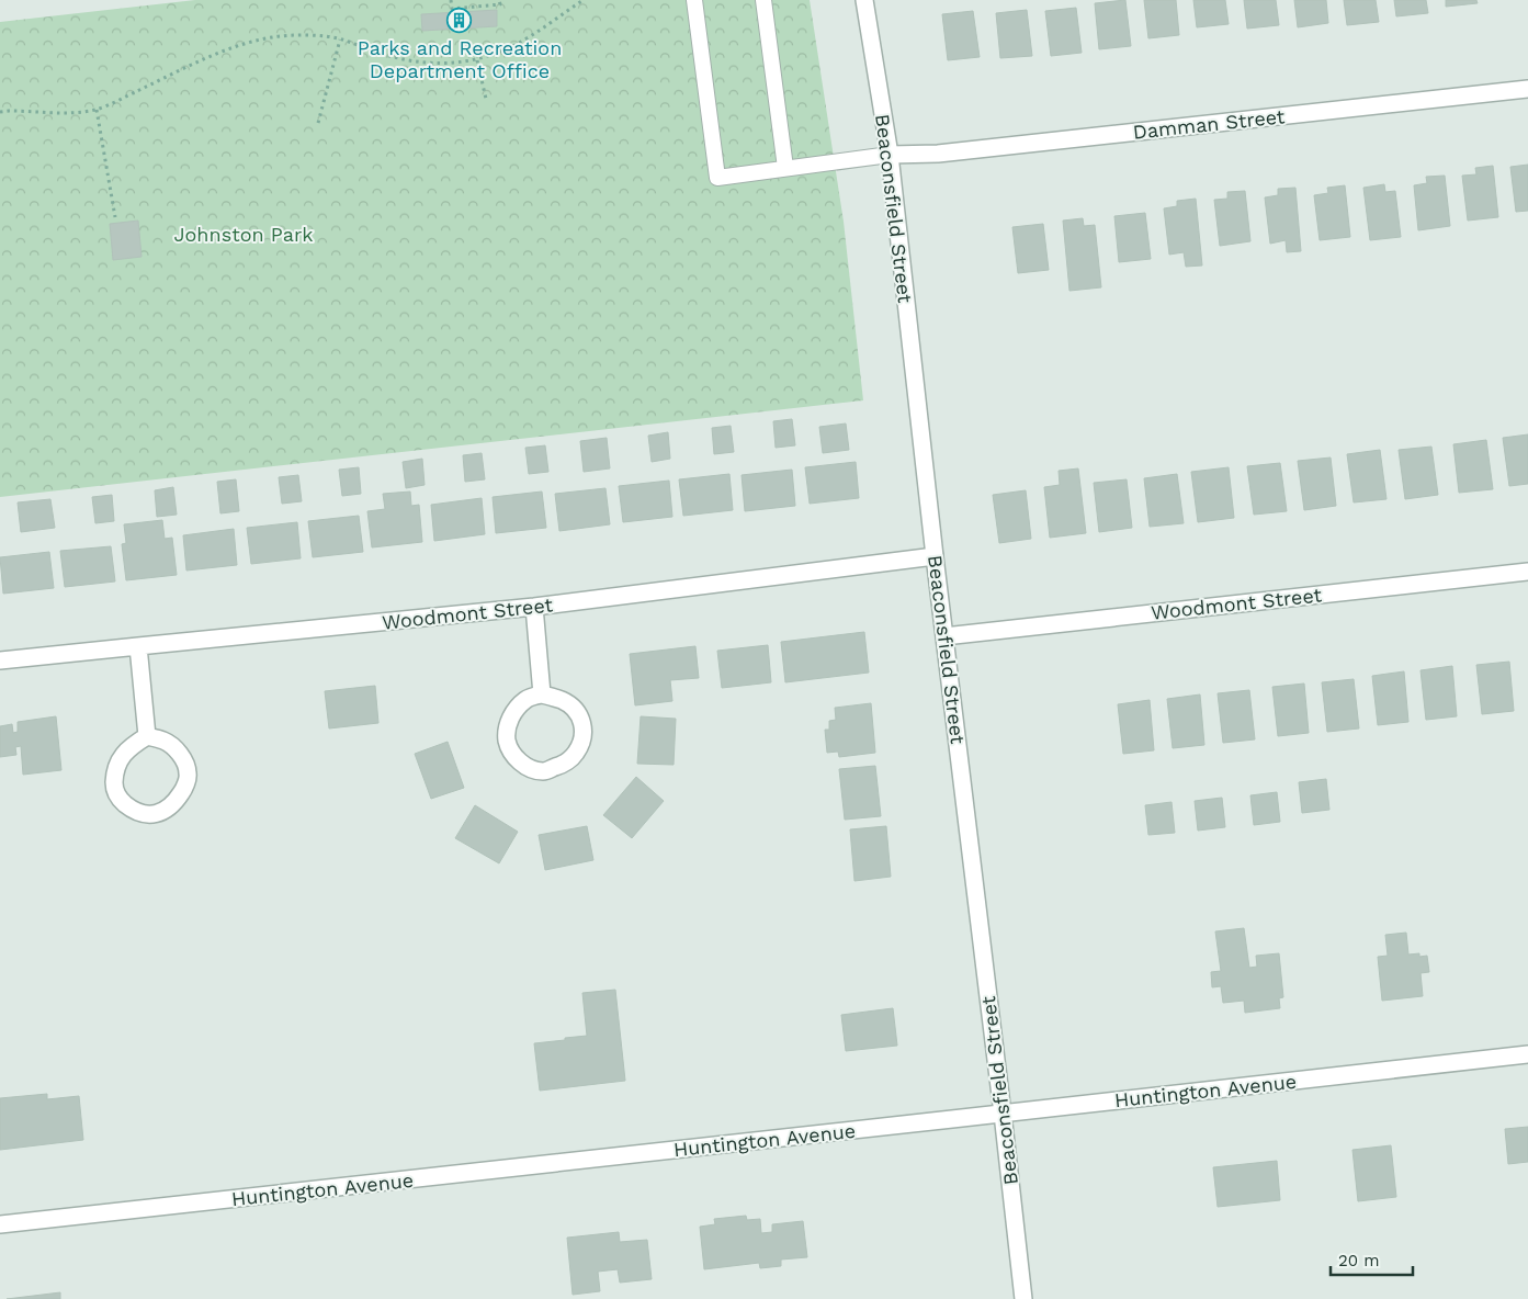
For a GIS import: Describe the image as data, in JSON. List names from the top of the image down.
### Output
{
  "streets": {
    "street": [
      "Damman Street",
      "Beaconsfield Street",
      "Woodmont Street",
      "Huntington Avenue"
    ]
  },
  "crossings": [
    ["Damman Street", "Beaconsfield Street"],
    ["Beaconsfield Street", "Woodmont Street"],
    ["Beaconsfield Street", "Huntington Avenue"]
  ],
  "parks": ["Johnston Park"],
  "places": {
    "building": ["Parks and Recreation Department Office"]
  },
  "scale_bar": "20 m"
}
